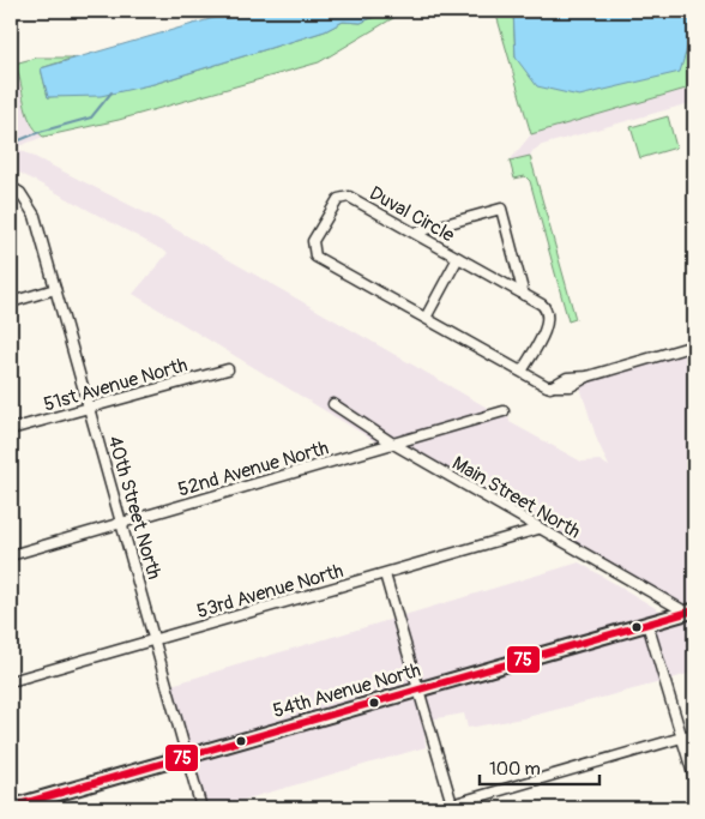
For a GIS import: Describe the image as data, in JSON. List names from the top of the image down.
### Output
{
  "streets": {
    "main road": ["54th Avenue North"],
    "street": [
      "Duval Circle",
      "51st Avenue North",
      "52nd Avenue North",
      "Main Street North",
      "40th Street North",
      "53rd Avenue North"
    ]
  },
  "crossings": [
    ["51st Avenue North", "40th Street North"],
    ["52nd Avenue North", "Main Street North"],
    ["52nd Avenue North", "40th Street North"],
    ["Main Street North", "53rd Avenue North"],
    ["Main Street North", "54th Avenue North"],
    ["40th Street North", "53rd Avenue North"],
    ["40th Street North", "54th Avenue North"]
  ],
  "lines": ["transit line 75"],
  "scale_bar": "100 m"
}
